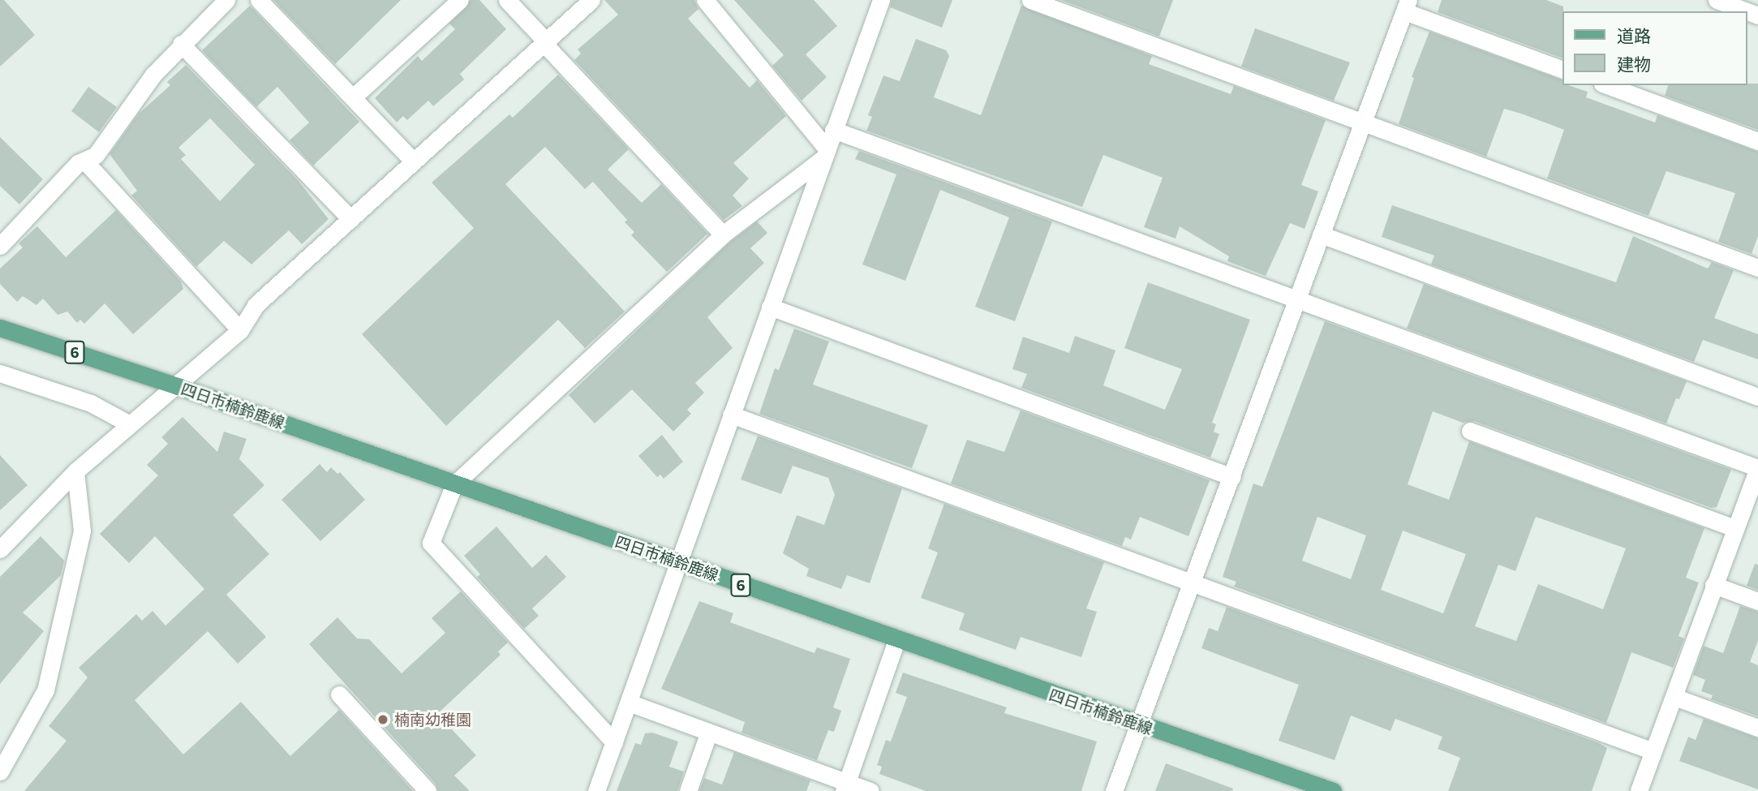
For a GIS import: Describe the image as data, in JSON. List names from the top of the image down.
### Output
{
  "streets": {
    "main road": ["6", "四日市楠鈴鹿線"]
  },
  "places": ["楠南幼稚園"],
  "legend": ["道路", "建物"]
}
